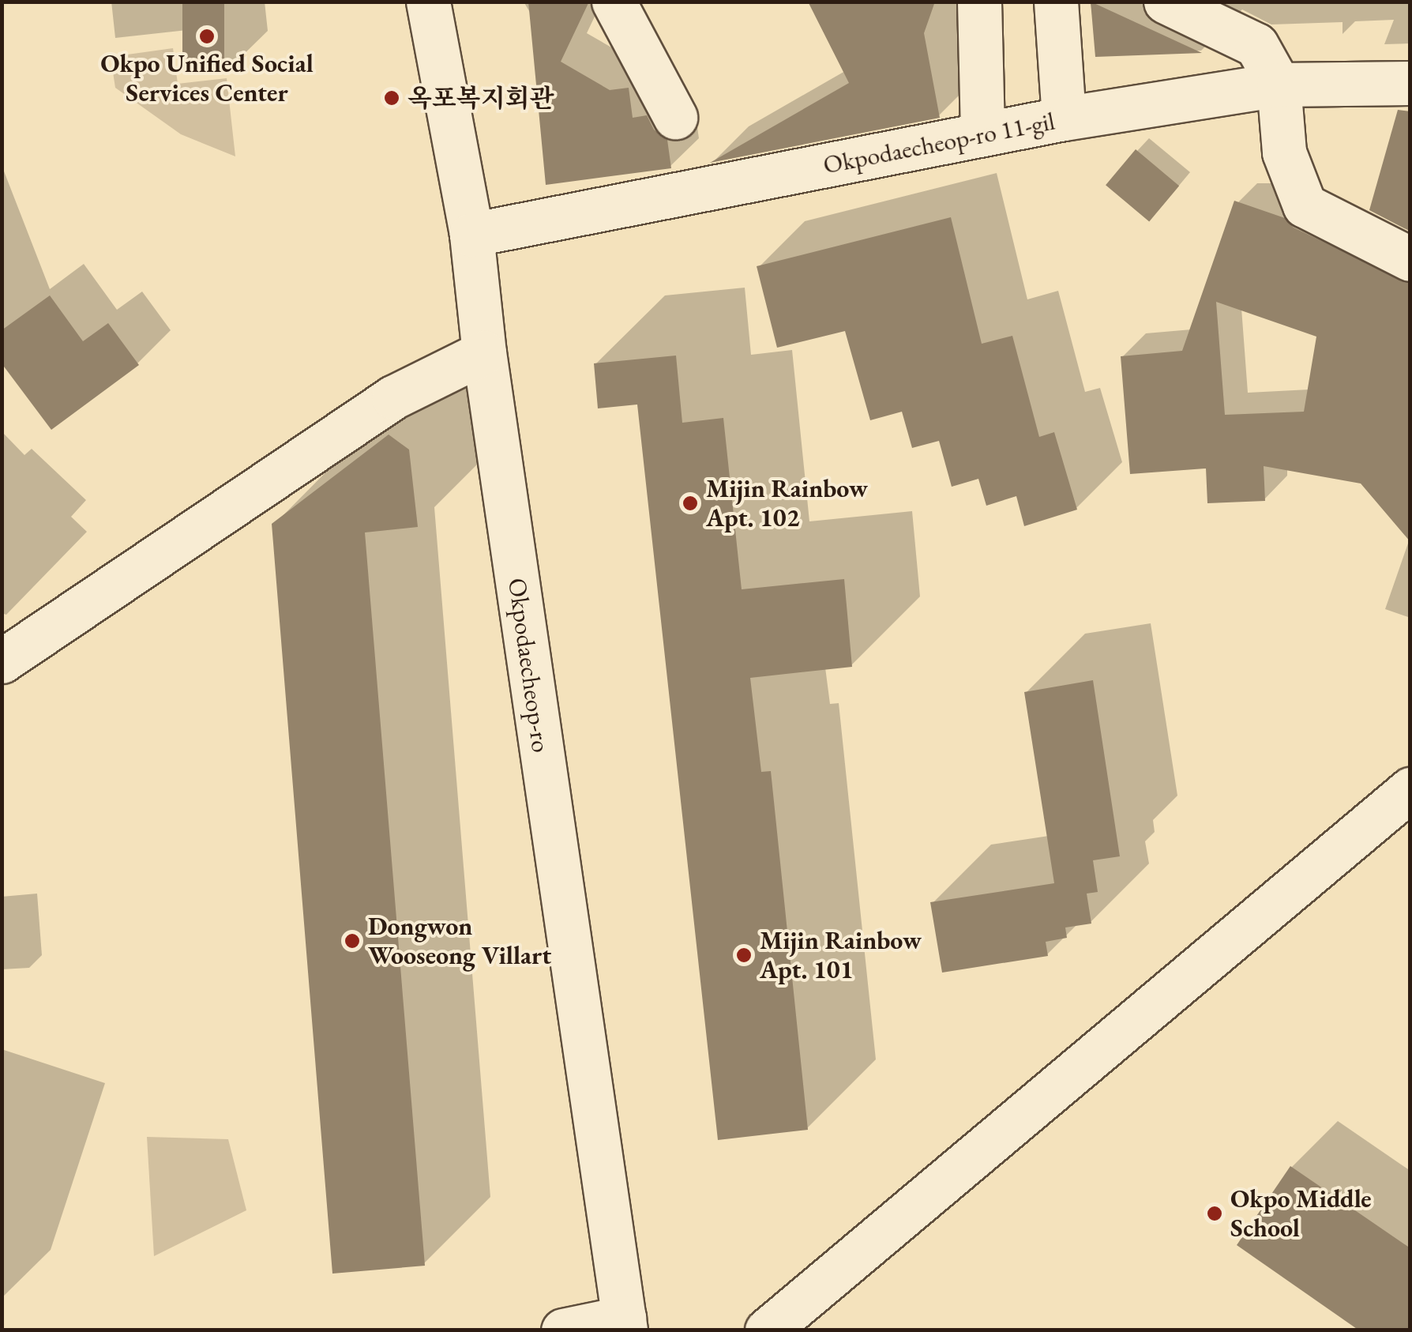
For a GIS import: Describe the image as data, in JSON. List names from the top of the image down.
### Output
{
  "streets": {
    "street": ["Okpodaecheop-ro 11-gil", "Okpodaecheop-ro"]
  },
  "crossings": [
    ["Okpodaecheop-ro 11-gil", "Okpodaecheop-ro"]
  ],
  "places": [
    "Okpo Unified Social Services Center",
    "옥포복지회관",
    "Mijin Rainbow Apt. 102",
    "Dongwon Wooseong Villart",
    "Mijin Rainbow Apt. 101",
    "Okpo Middle School"
  ]
}
